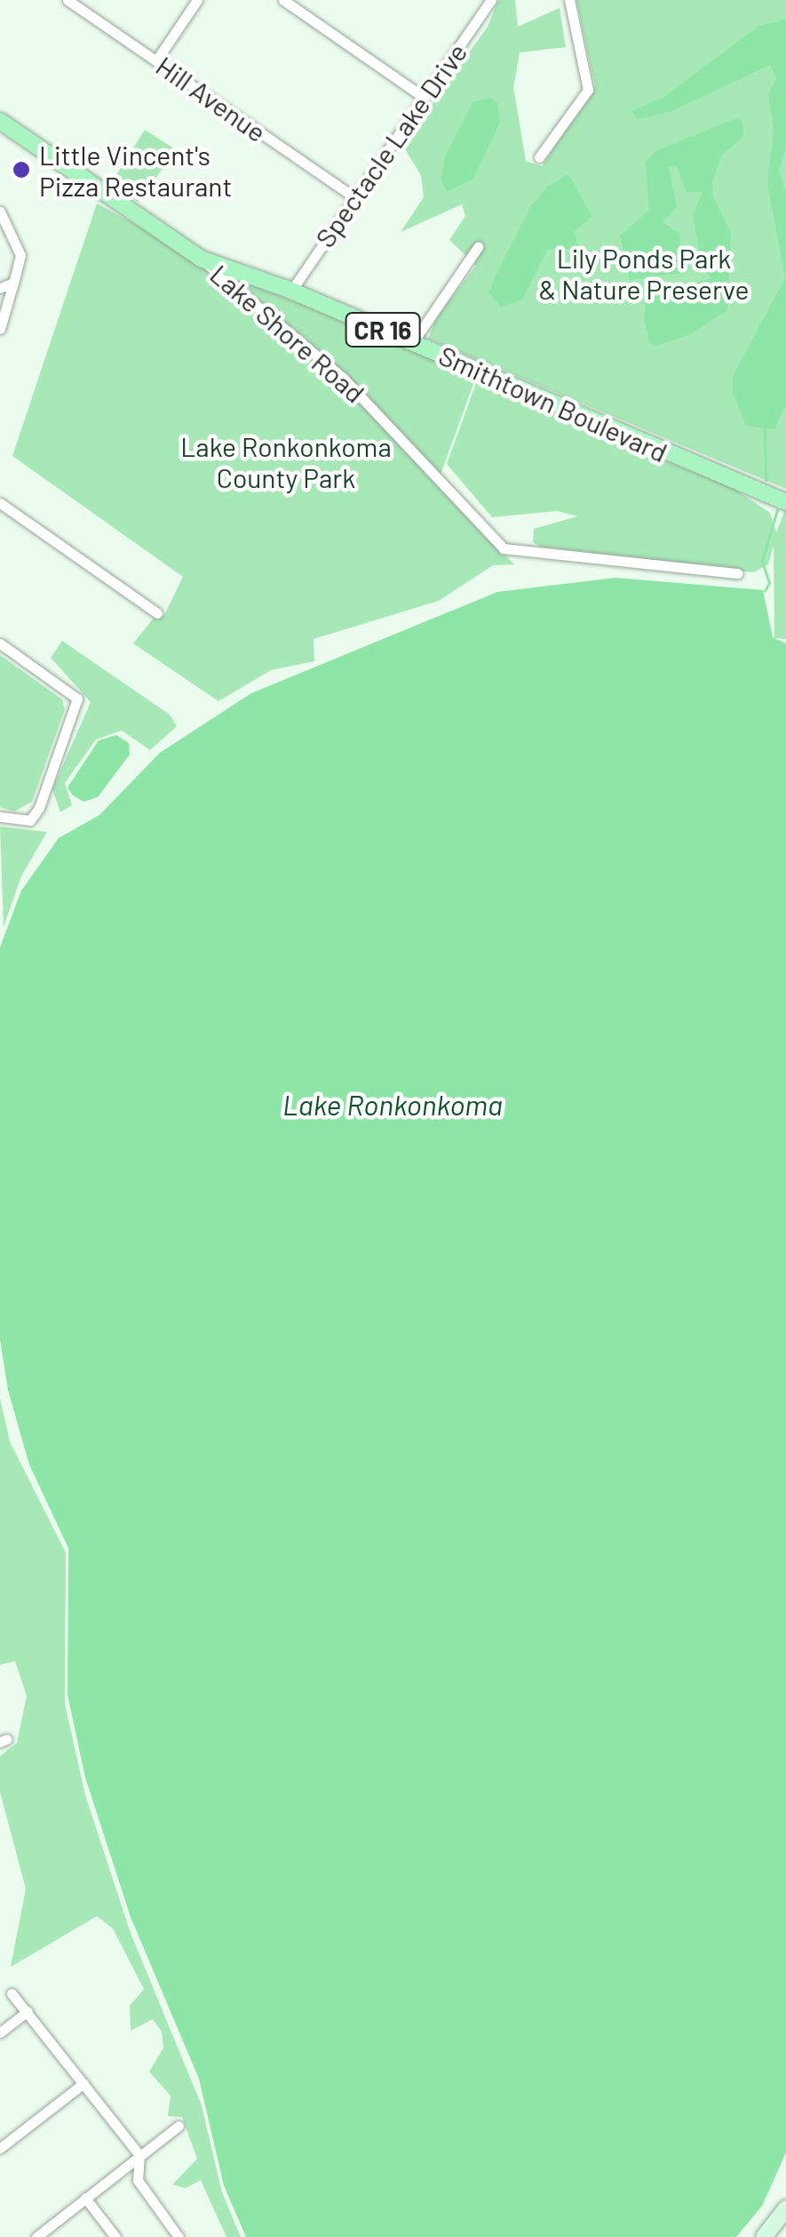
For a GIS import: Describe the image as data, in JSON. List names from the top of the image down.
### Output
{
  "streets": {
    "main road": ["CR 16", "Smithtown Boulevard"],
    "street": ["Hill Avenue", "Spectacle Lake Drive", "Lake Shore Road"]
  },
  "crossings": [
    ["Hill Avenue", "Spectacle Lake Drive"],
    ["Spectacle Lake Drive", "Smithtown Boulevard"],
    ["Lake Shore Road", "Smithtown Boulevard"]
  ],
  "water": ["Lake Ronkonkoma"],
  "parks": ["Lily Ponds Park & Nature Preserve", "Lake Ronkonkoma County Park"],
  "places": ["Little Vincent's Pizza Restaurant"]
}
